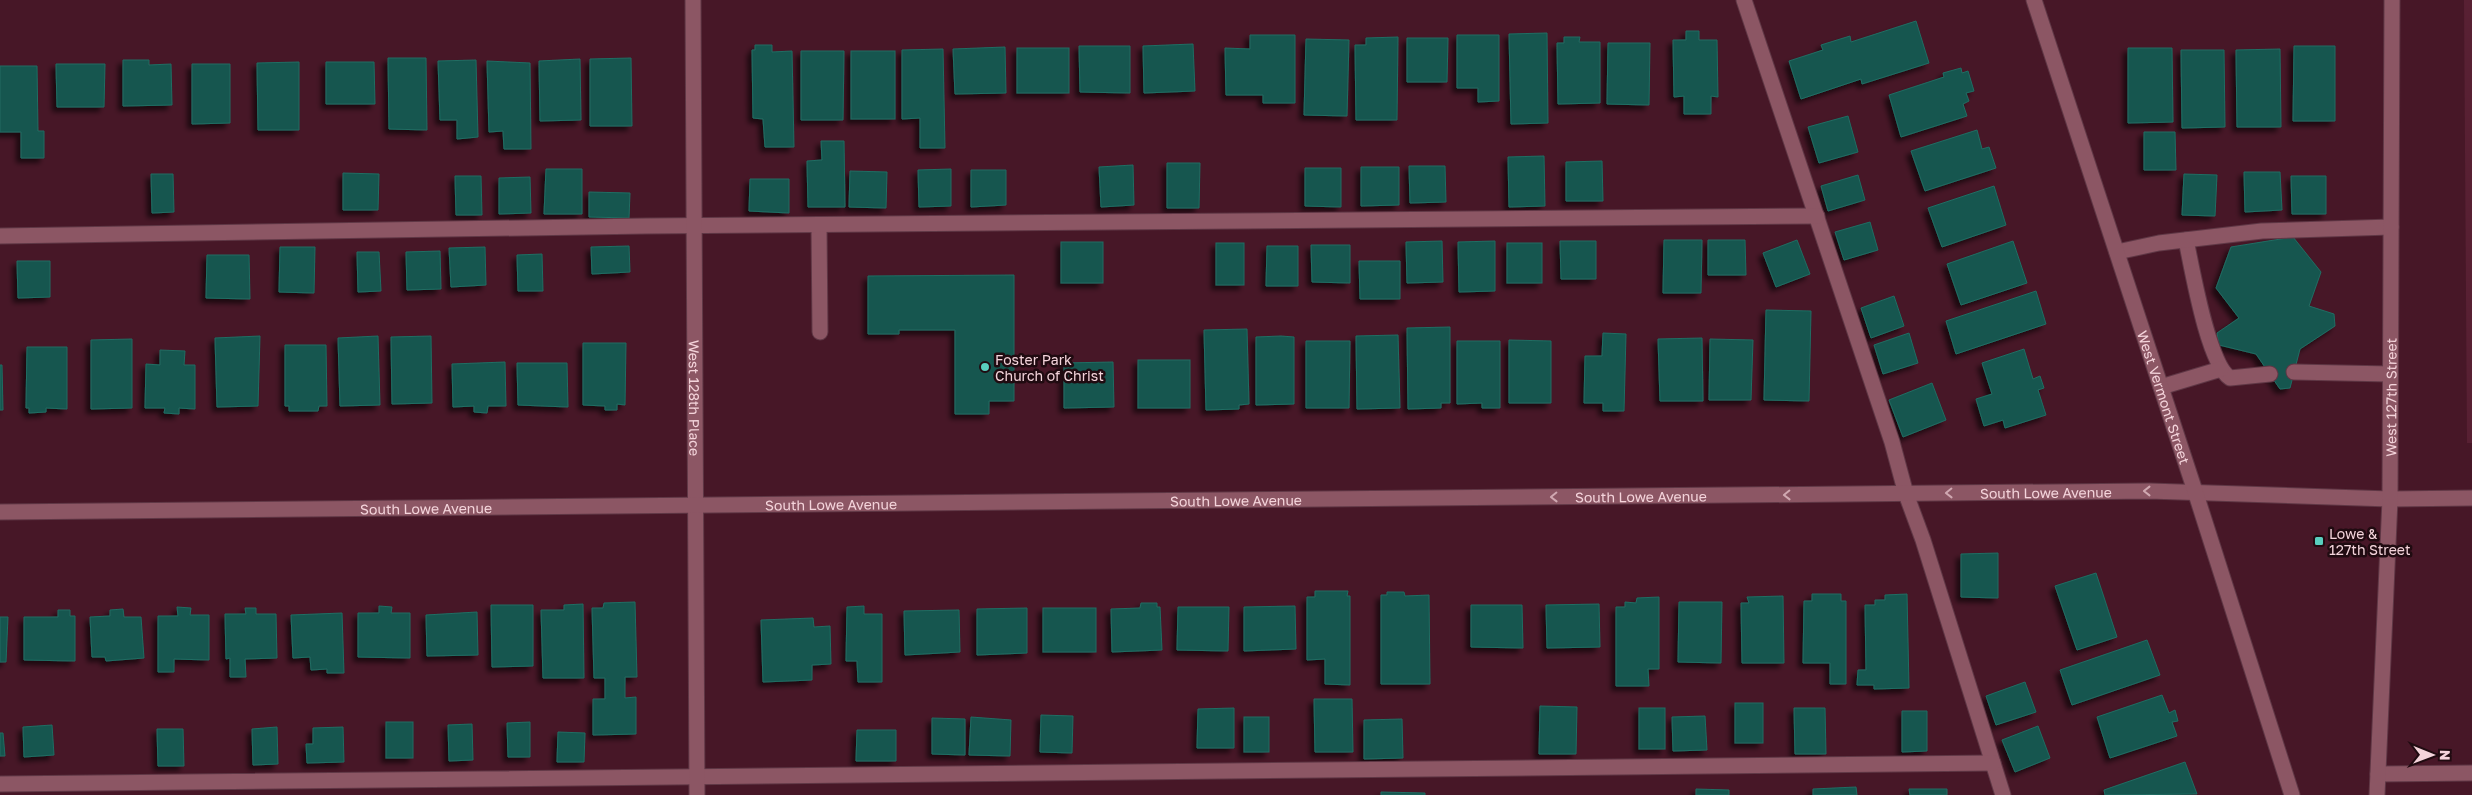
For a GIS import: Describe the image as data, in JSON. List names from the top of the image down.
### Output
{
  "streets": {
    "street": [
      "West Vermont Street",
      "West 128th Place",
      "West 127th Street",
      "South Lowe Avenue"
    ]
  },
  "crossings": [
    ["West Vermont Street", "South Lowe Avenue"],
    ["West 128th Place", "South Lowe Avenue"],
    ["West 127th Street", "South Lowe Avenue"]
  ],
  "one_way": ["South Lowe Avenue"],
  "places": {
    "other": ["Foster Park Church of Christ"],
    "transit": ["Lowe & 127th Street"]
  },
  "north": "right"
}
